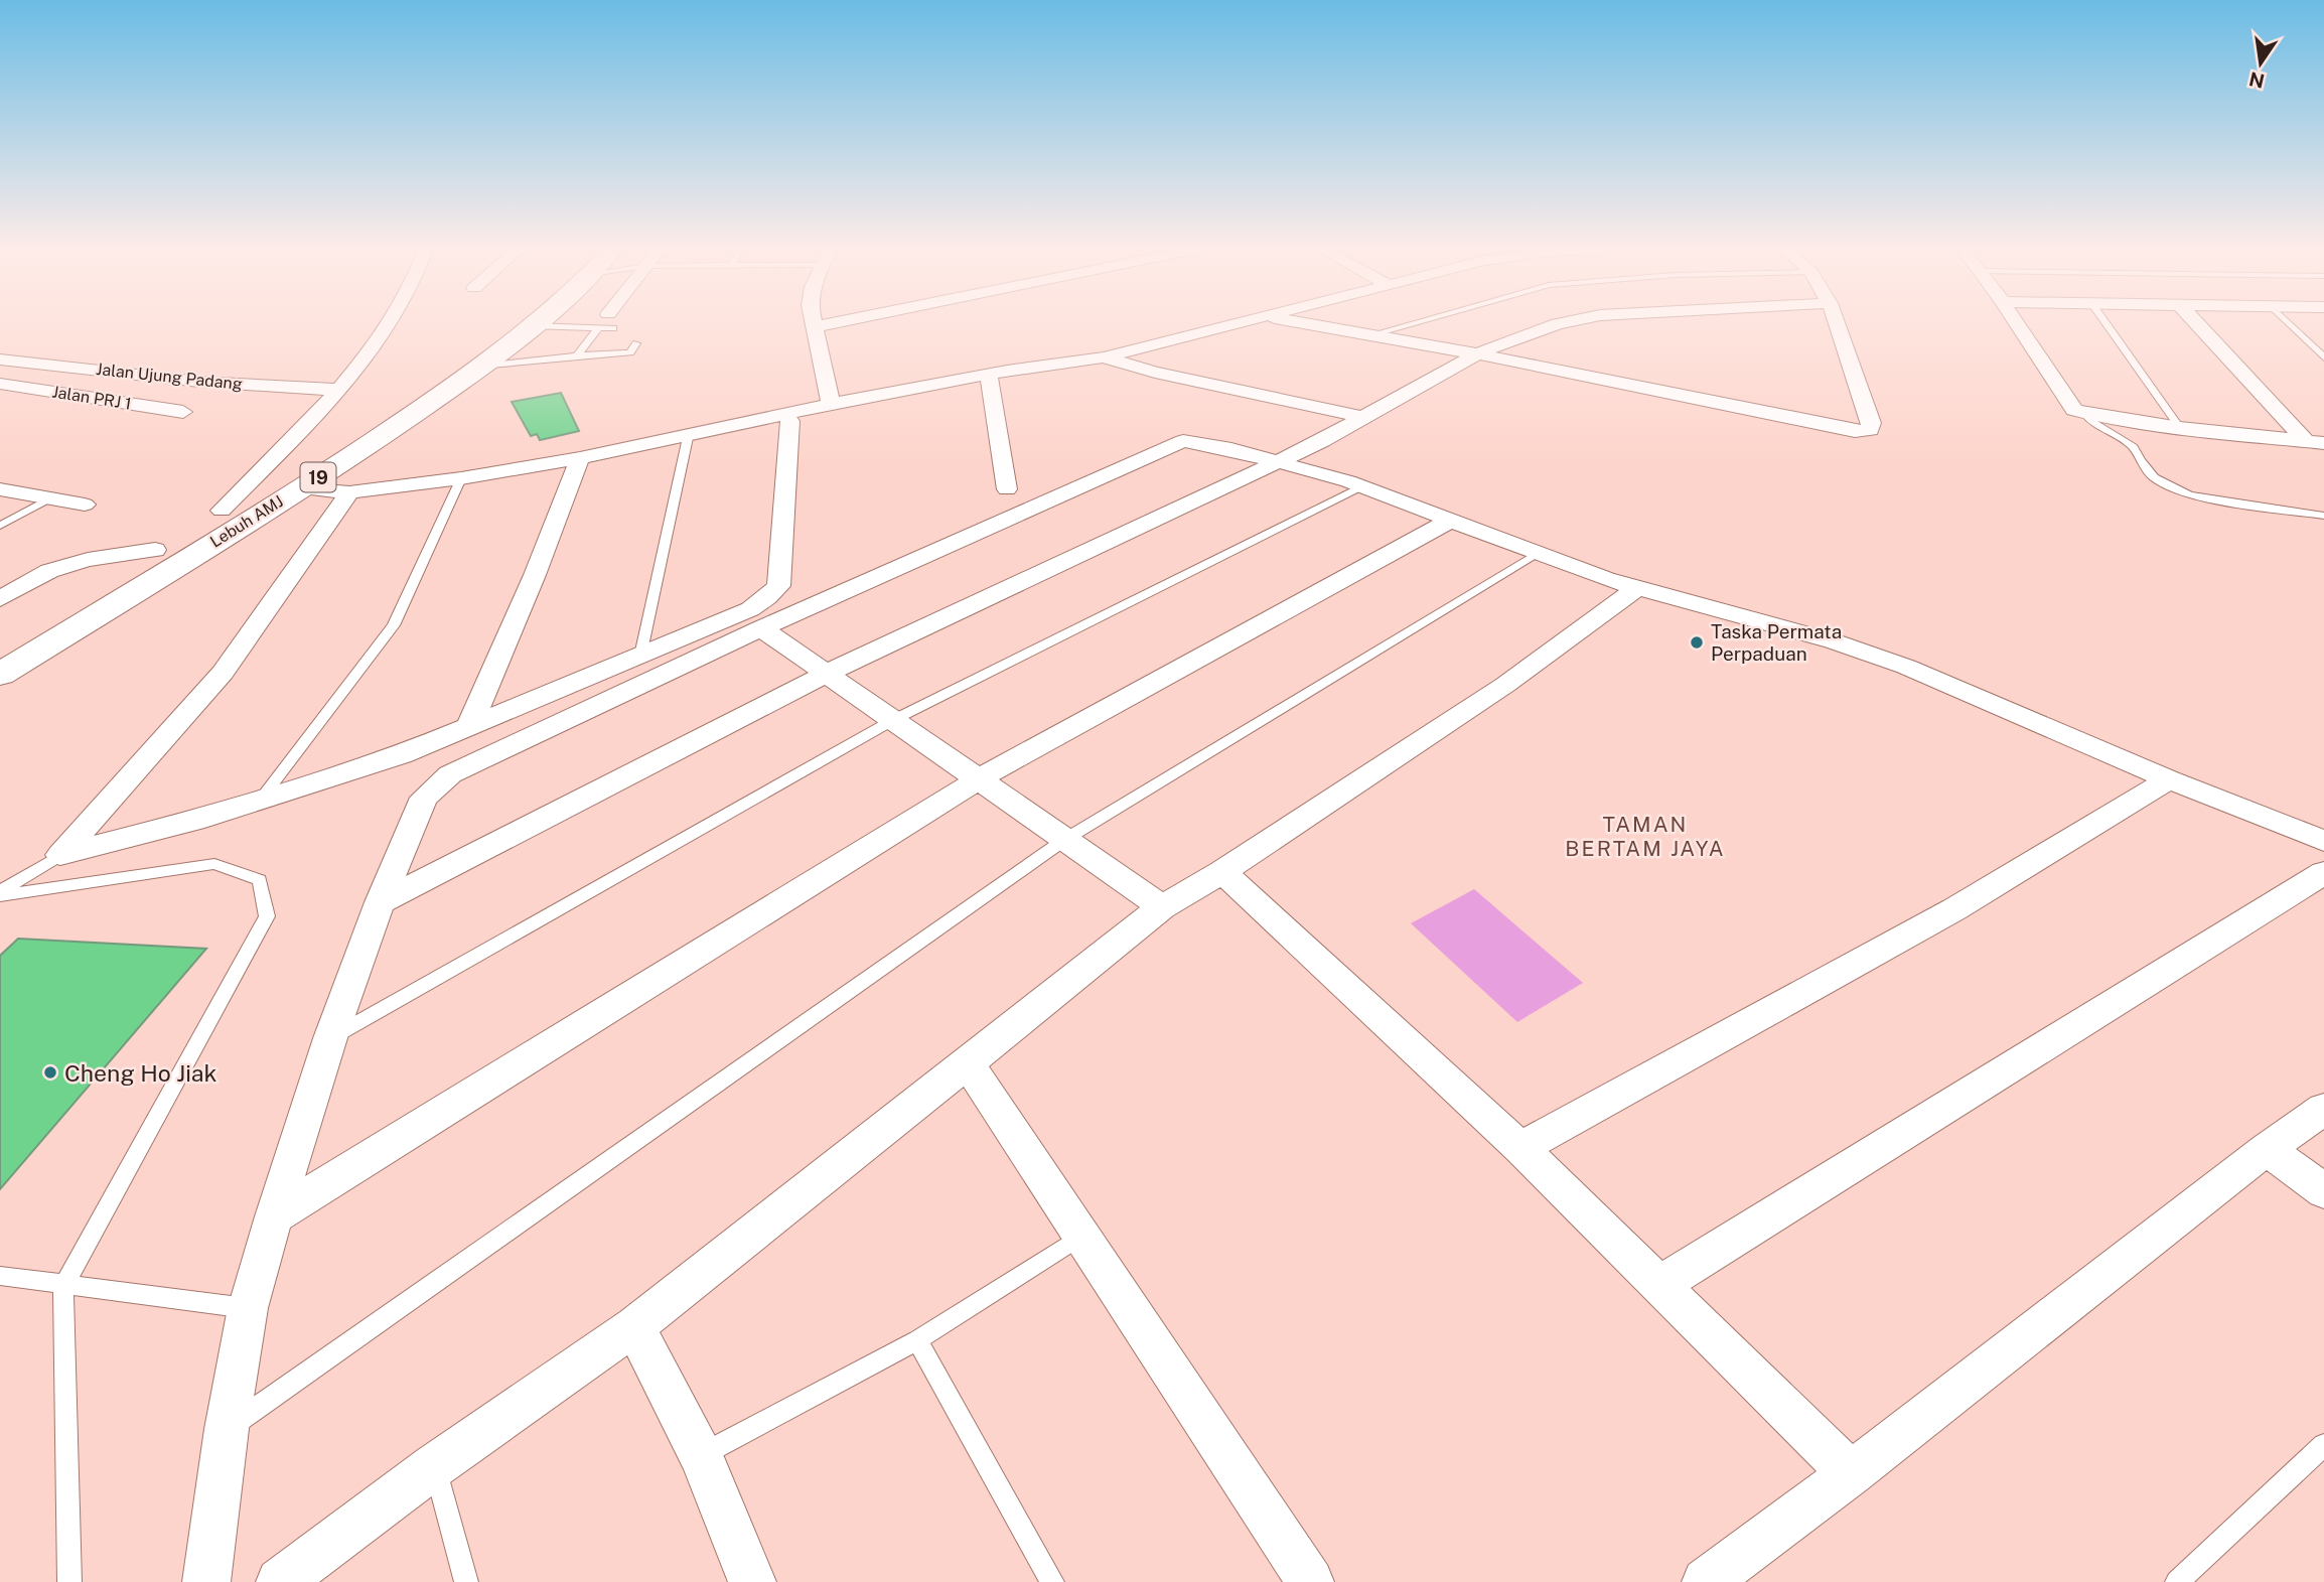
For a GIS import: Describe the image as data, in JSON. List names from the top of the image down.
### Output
{
  "streets": {
    "highway": ["19", "Lebuh AMJ"],
    "street": ["Jalan Ujung Padang", "Jalan PRJ 1"]
  },
  "districts": ["TAMAN BERTAM JAYA"],
  "places": ["Taska Permata Perpaduan", "Cheng Ho Jiak"],
  "north": "bottom"
}
